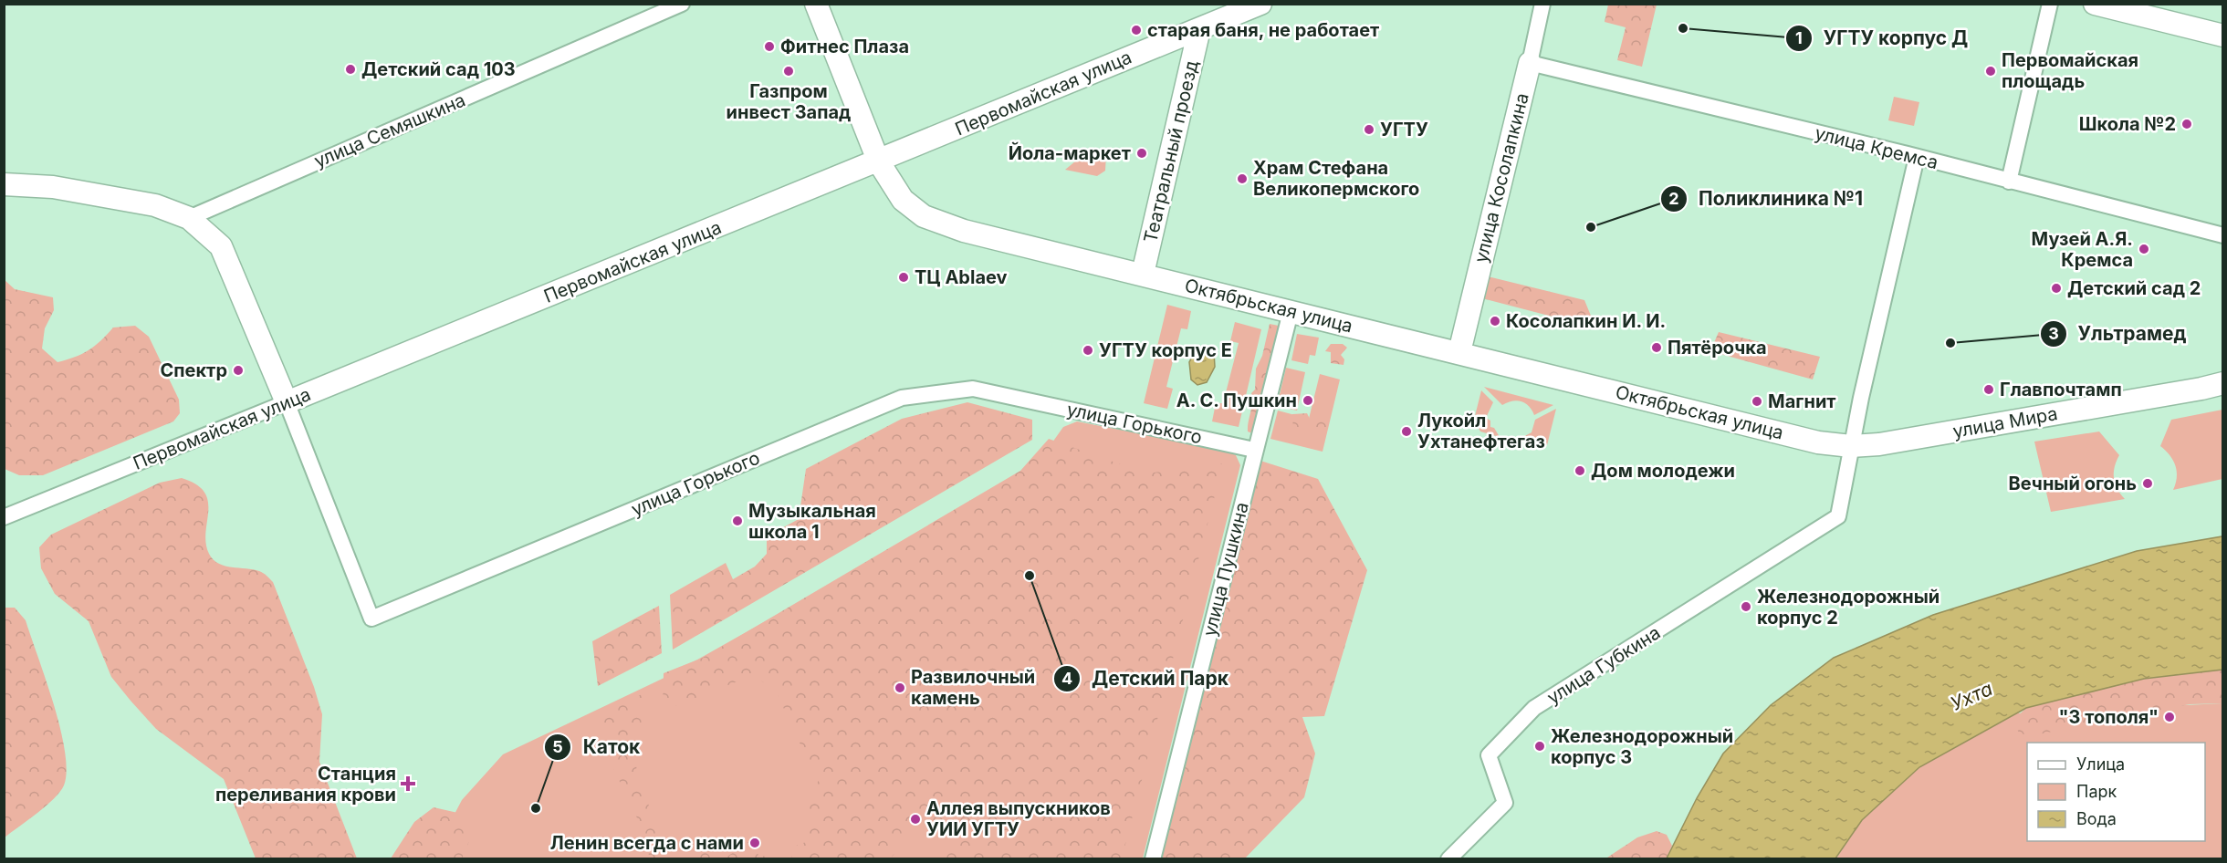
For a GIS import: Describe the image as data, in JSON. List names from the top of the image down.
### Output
{
  "streets": {
    "main road": [
      "Первомайская улица",
      "Театральный проезд",
      "улица Косолапкина",
      "Октябрьская улица",
      "улица Мира"
    ],
    "street": [
      "улица Семяшкина",
      "улица Кремса",
      "улица Горького",
      "улица Пушкина",
      "улица Губкина"
    ]
  },
  "crossings": [
    ["Первомайская улица", "Театральный проезд"],
    ["Первомайская улица", "Октябрьская улица"],
    ["Первомайская улица", "улица Горького"],
    ["улица Кремса", "улица Косолапкина"],
    ["Театральный проезд", "Октябрьская улица"],
    ["улица Косолапкина", "Октябрьская улица"],
    ["Октябрьская улица", "улица Мира"],
    ["Октябрьская улица", "улица Пушкина"],
    ["Октябрьская улица", "улица Губкина"],
    ["улица Мира", "улица Губкина"],
    ["улица Горького", "улица Пушкина"]
  ],
  "water": ["Ухта"],
  "places": {
    "other": [
      "УГТУ корпус Д",
      "старая баня, не работает",
      "Фитнес Плаза",
      "Детский сад 103",
      "Газпром инвест Запад",
      "Первомайская площадь",
      "Школа №2",
      "УГТУ",
      "Йола-маркет",
      "Храм Стефана Великопермского",
      "Поликлиника №1",
      "Музей А.Я. Кремса",
      "ТЦ Ablaev",
      "Детский сад 2",
      "Косолапкин И. И.",
      "Ультрамед",
      "Пятёрочка",
      "УГТУ корпус Е",
      "Спектр",
      "Главпочтамп",
      "А. С. Пушкин",
      "Магнит",
      "Лукойл Ухтанефтегаз",
      "Дом молодежи",
      "Вечный огонь",
      "Музыкальная школа 1",
      "Детский Парк",
      "Железнодорожный корпус 2",
      "Развилочный камень",
      "\"3 тополя\"",
      "Железнодорожный корпус 3",
      "Каток",
      "Аллея выпускников УИИ УГТУ",
      "Ленин всегда с нами"
    ],
    "health": ["Станция переливания крови"]
  },
  "legend": ["Улица", "Парк", "Вода"]
}
